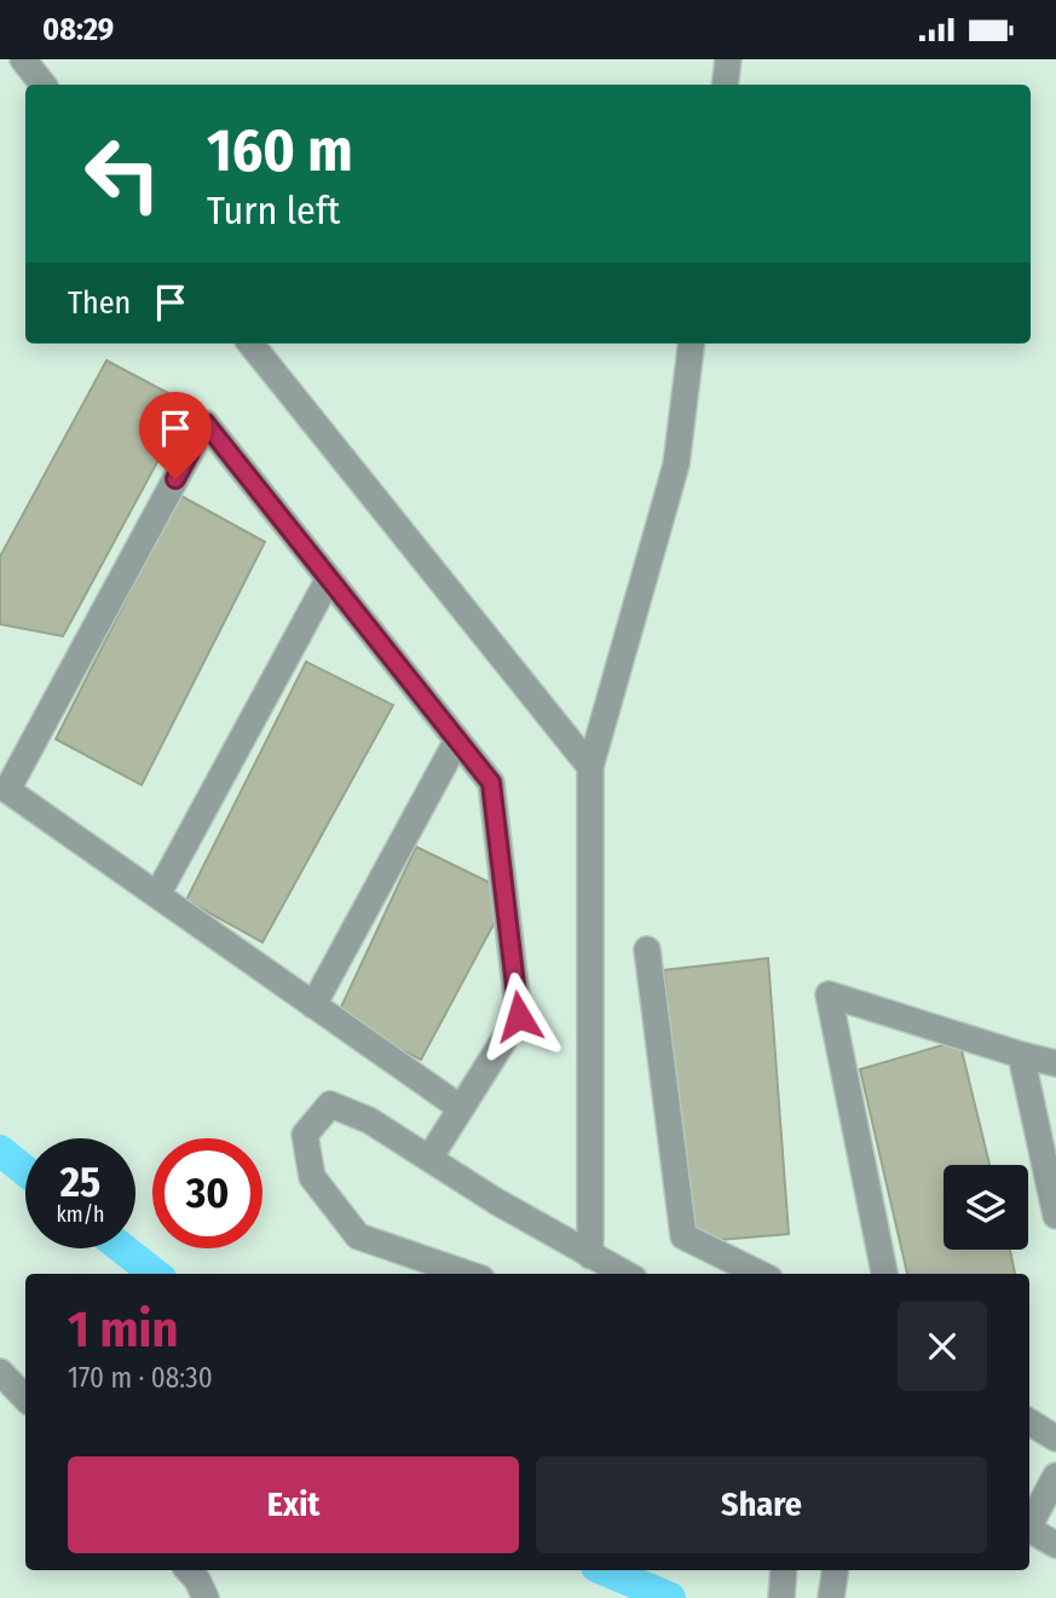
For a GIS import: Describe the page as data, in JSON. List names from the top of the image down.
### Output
{
  "page": {
    "status": "08:29",
    "turn": ["160 m", "Turn left"],
    "then": "Then",
    "speed": "25 km/h",
    "limit": "30",
    "heading": ["1 min", "170 m · 08:30"],
    "buttons": ["Exit", "Share"]
  }
}
